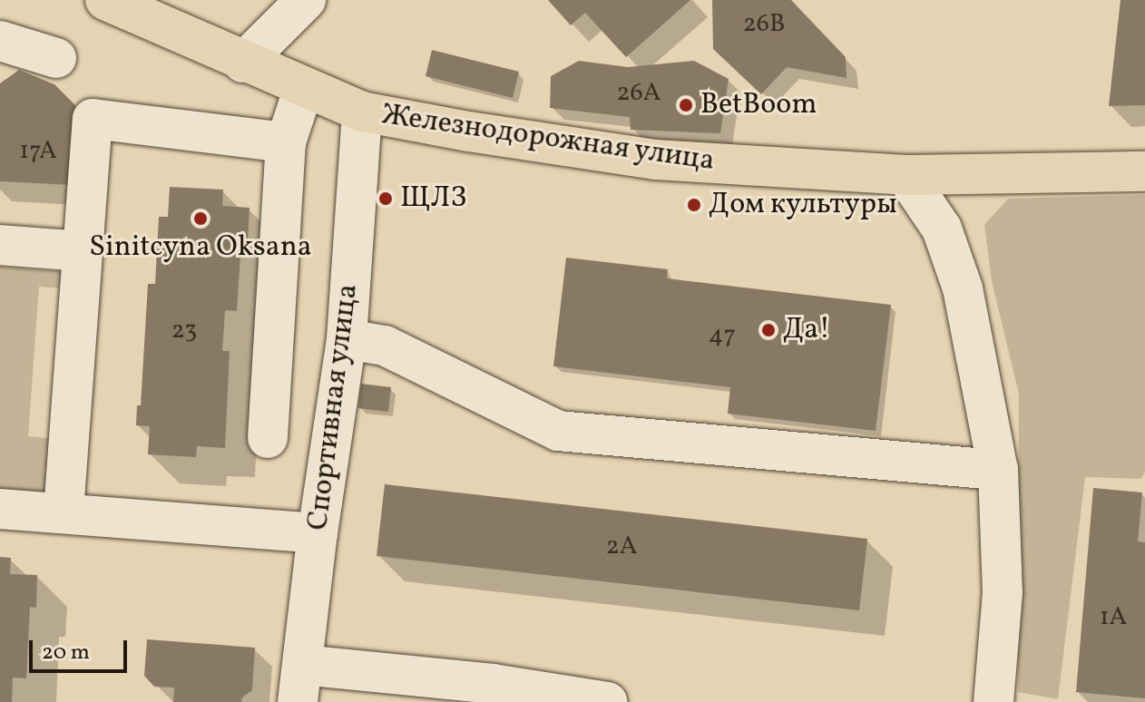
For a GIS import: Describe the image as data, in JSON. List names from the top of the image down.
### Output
{
  "streets": {
    "main road": ["Железнодорожная улица"],
    "street": ["Спортивная улица"]
  },
  "crossings": [
    ["Железнодорожная улица", "Спортивная улица"]
  ],
  "places": [
    "BetBoom",
    "ЩЛЗ",
    "Дом культуры",
    "Sinitcyna Oksana",
    "Да!"
  ],
  "house_numbers": [
    "26В",
    "26А",
    "17А",
    "23",
    "47",
    "2А",
    "1А"
  ],
  "scale_bar": "20 m"
}
